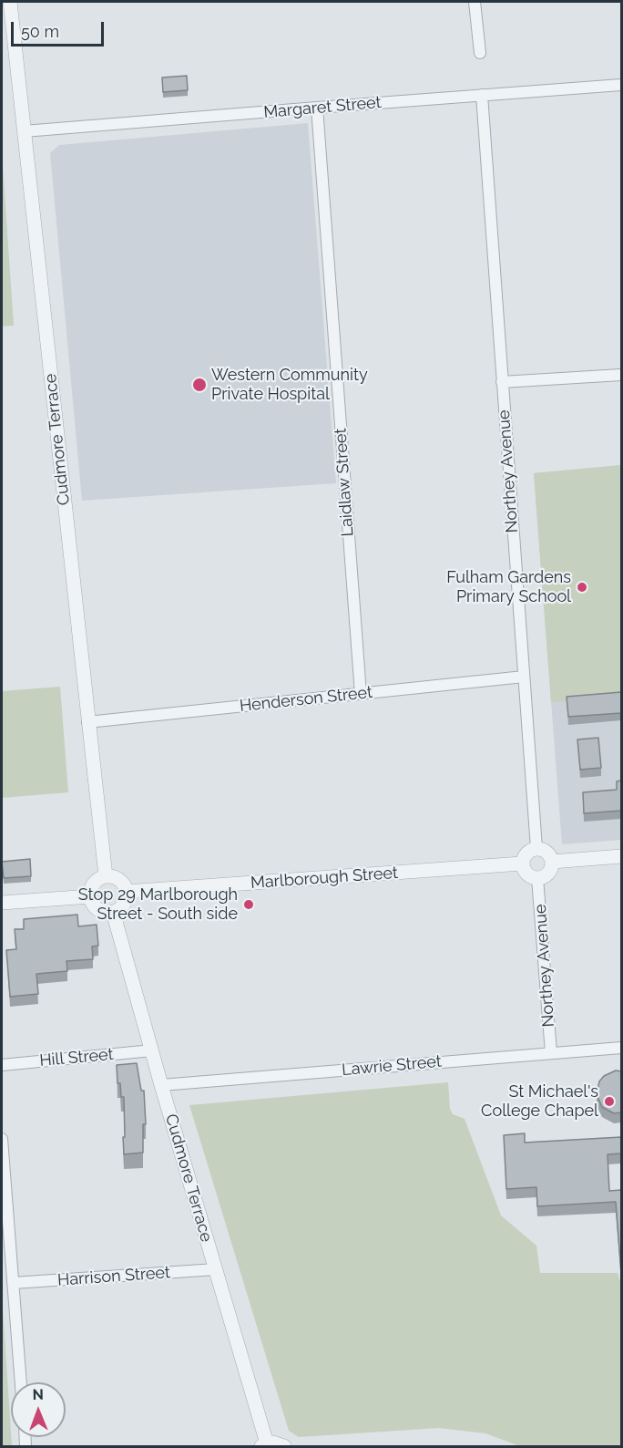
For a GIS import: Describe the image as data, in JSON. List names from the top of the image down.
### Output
{
  "streets": {
    "street": [
      "Margaret Street",
      "Cudmore Terrace",
      "Northey Avenue",
      "Laidlaw Street",
      "Henderson Street",
      "Marlborough Street",
      "Hill Street",
      "Lawrie Street",
      "Harrison Street"
    ]
  },
  "crossings": [
    ["Margaret Street", "Cudmore Terrace"],
    ["Margaret Street", "Northey Avenue"],
    ["Margaret Street", "Laidlaw Street"],
    ["Cudmore Terrace", "Henderson Street"],
    ["Cudmore Terrace", "Marlborough Street"],
    ["Cudmore Terrace", "Hill Street"],
    ["Cudmore Terrace", "Lawrie Street"],
    ["Cudmore Terrace", "Harrison Street"],
    ["Northey Avenue", "Henderson Street"],
    ["Northey Avenue", "Marlborough Street"],
    ["Northey Avenue", "Lawrie Street"],
    ["Laidlaw Street", "Henderson Street"]
  ],
  "places": [
    "Western Community Private Hospital",
    "Fulham Gardens Primary School",
    "Stop 29 Marlborough Street - South side",
    "St Michael's College Chapel"
  ],
  "scale_bar": "50 m",
  "north": "top"
}
